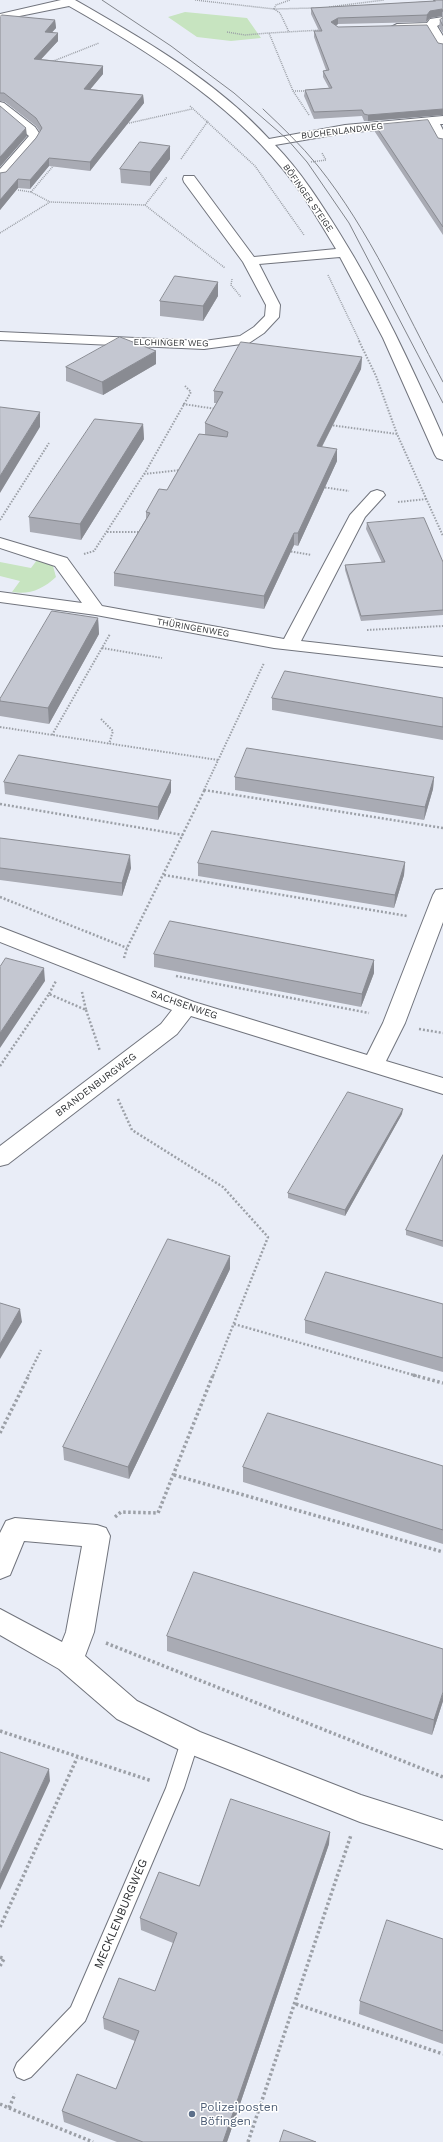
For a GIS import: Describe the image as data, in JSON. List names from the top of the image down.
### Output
{
  "streets": {
    "street": [
      "BUCHENLANDWEG",
      "BÖFINGER STEIGE",
      "ELCHINGER WEG",
      "THÜRINGENWEG",
      "SACHSENWEG",
      "BRANDENBURGWEG"
    ],
    "lane": ["MECKLENBURGWEG"]
  },
  "crossings": [
    ["BUCHENLANDWEG", "BÖFINGER STEIGE"],
    ["SACHSENWEG", "BRANDENBURGWEG"]
  ],
  "places": ["Polizeiposten Böfingen"]
}
